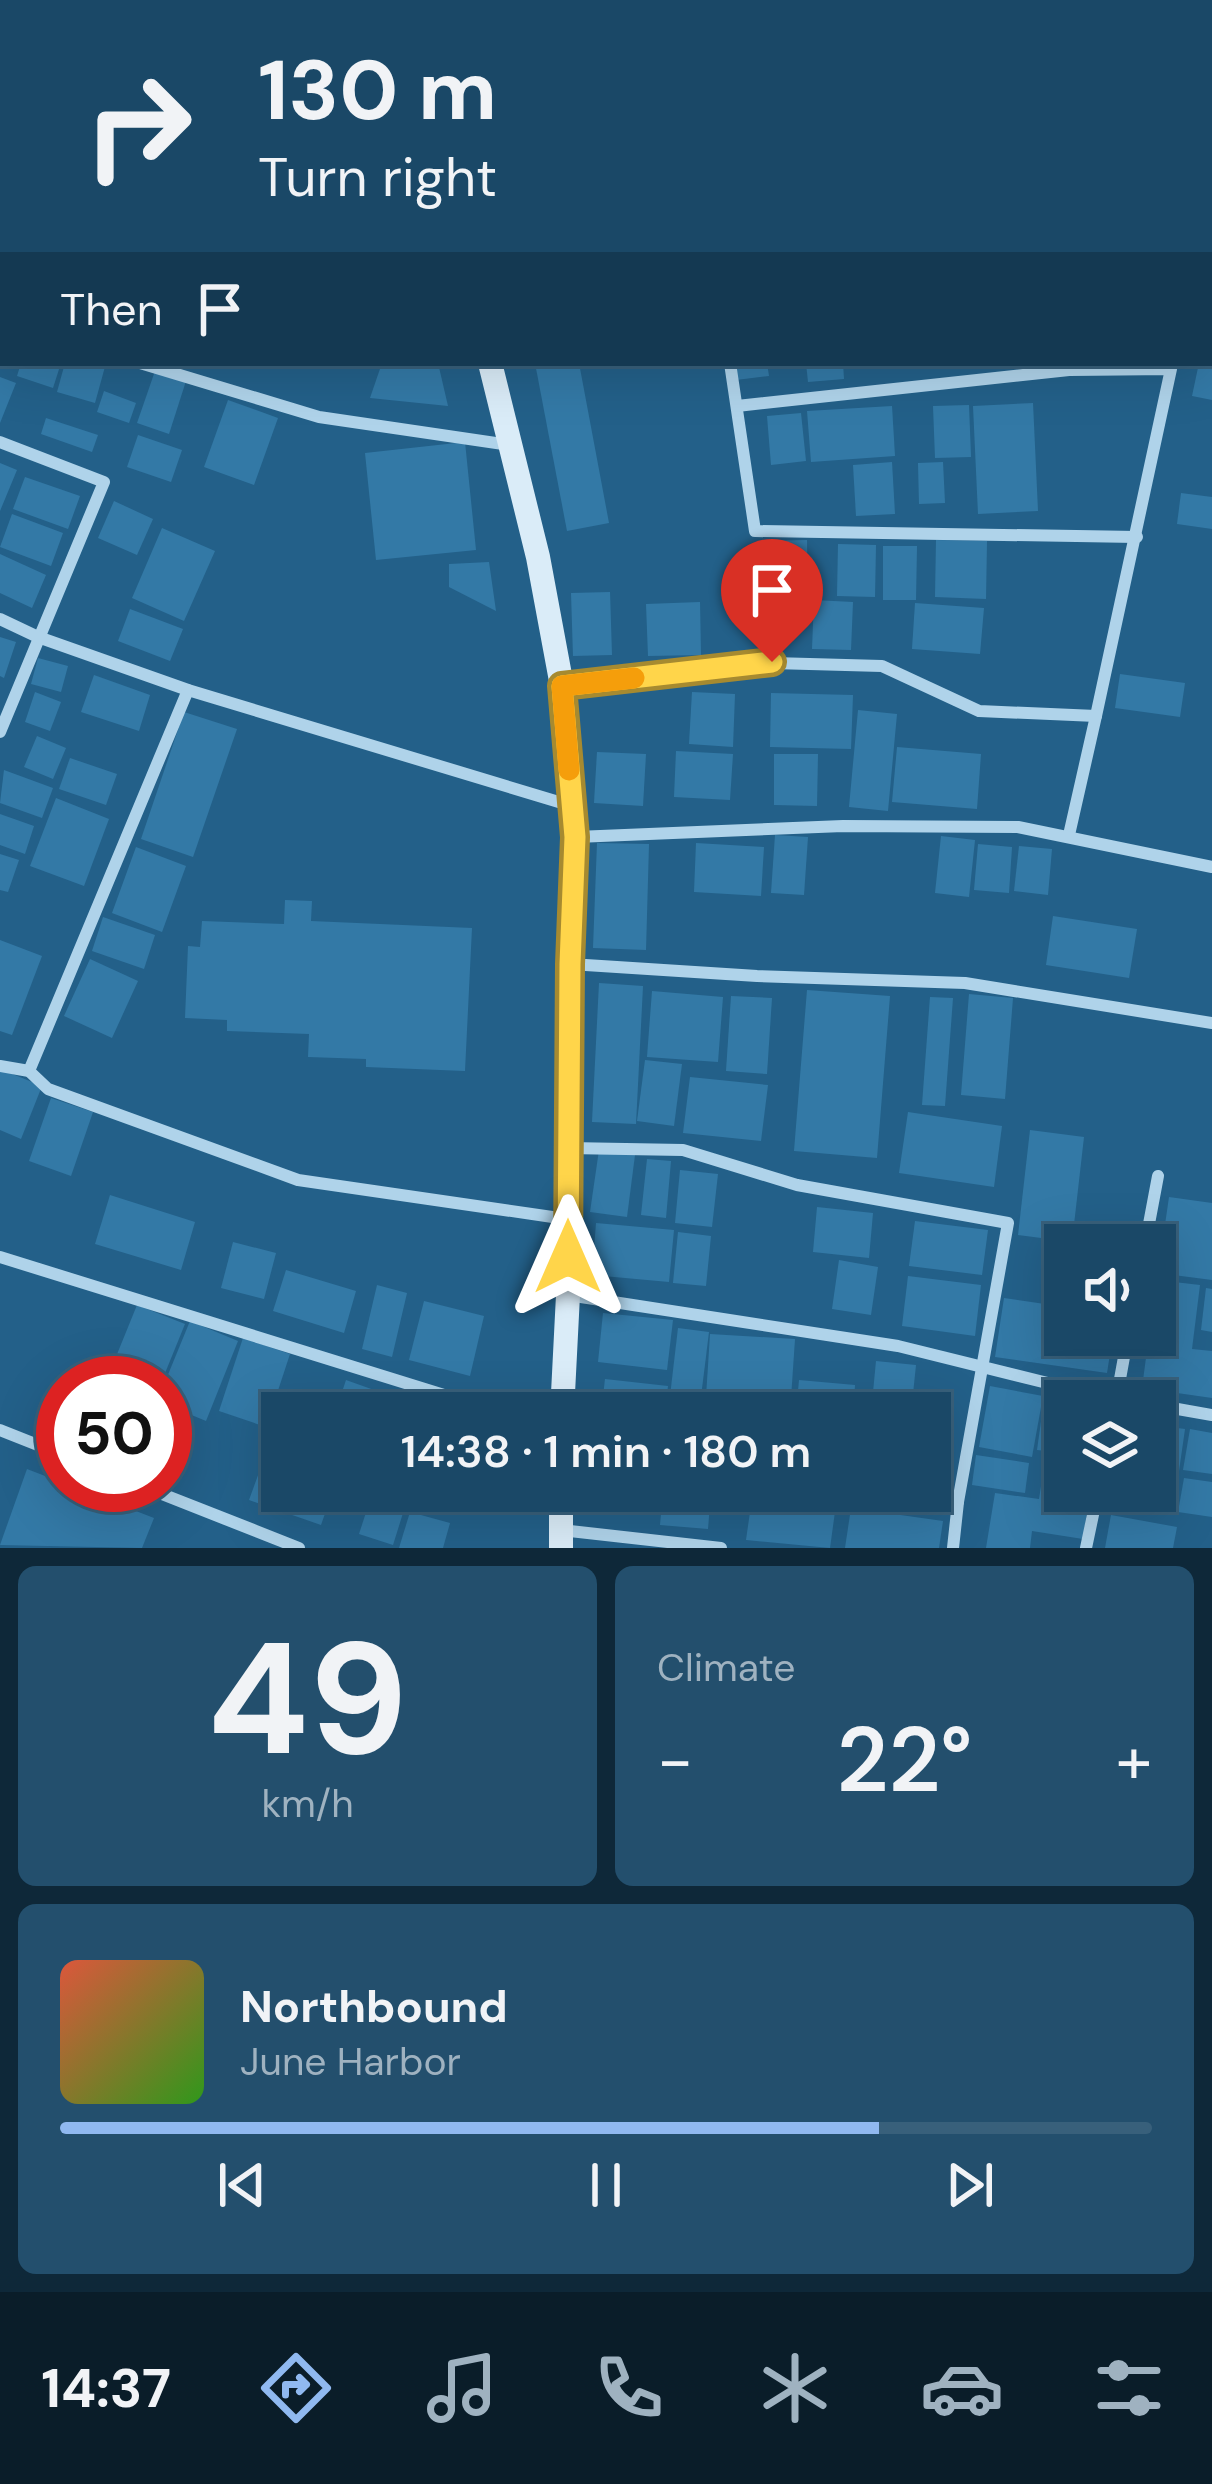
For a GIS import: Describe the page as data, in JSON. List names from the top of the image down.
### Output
{
  "page": {
    "turn": ["130 m", "Turn right"],
    "then": "Then",
    "limit": "50",
    "trip": "14:38 · 1 min · 180 m",
    "tile": [
      ["49", "km/h"],
      "Climate"
    ],
    "heat": ["−", "22°", "+"],
    "song": ["Northbound", "June Harbor"],
    "tabs": "14:37"
  }
}
